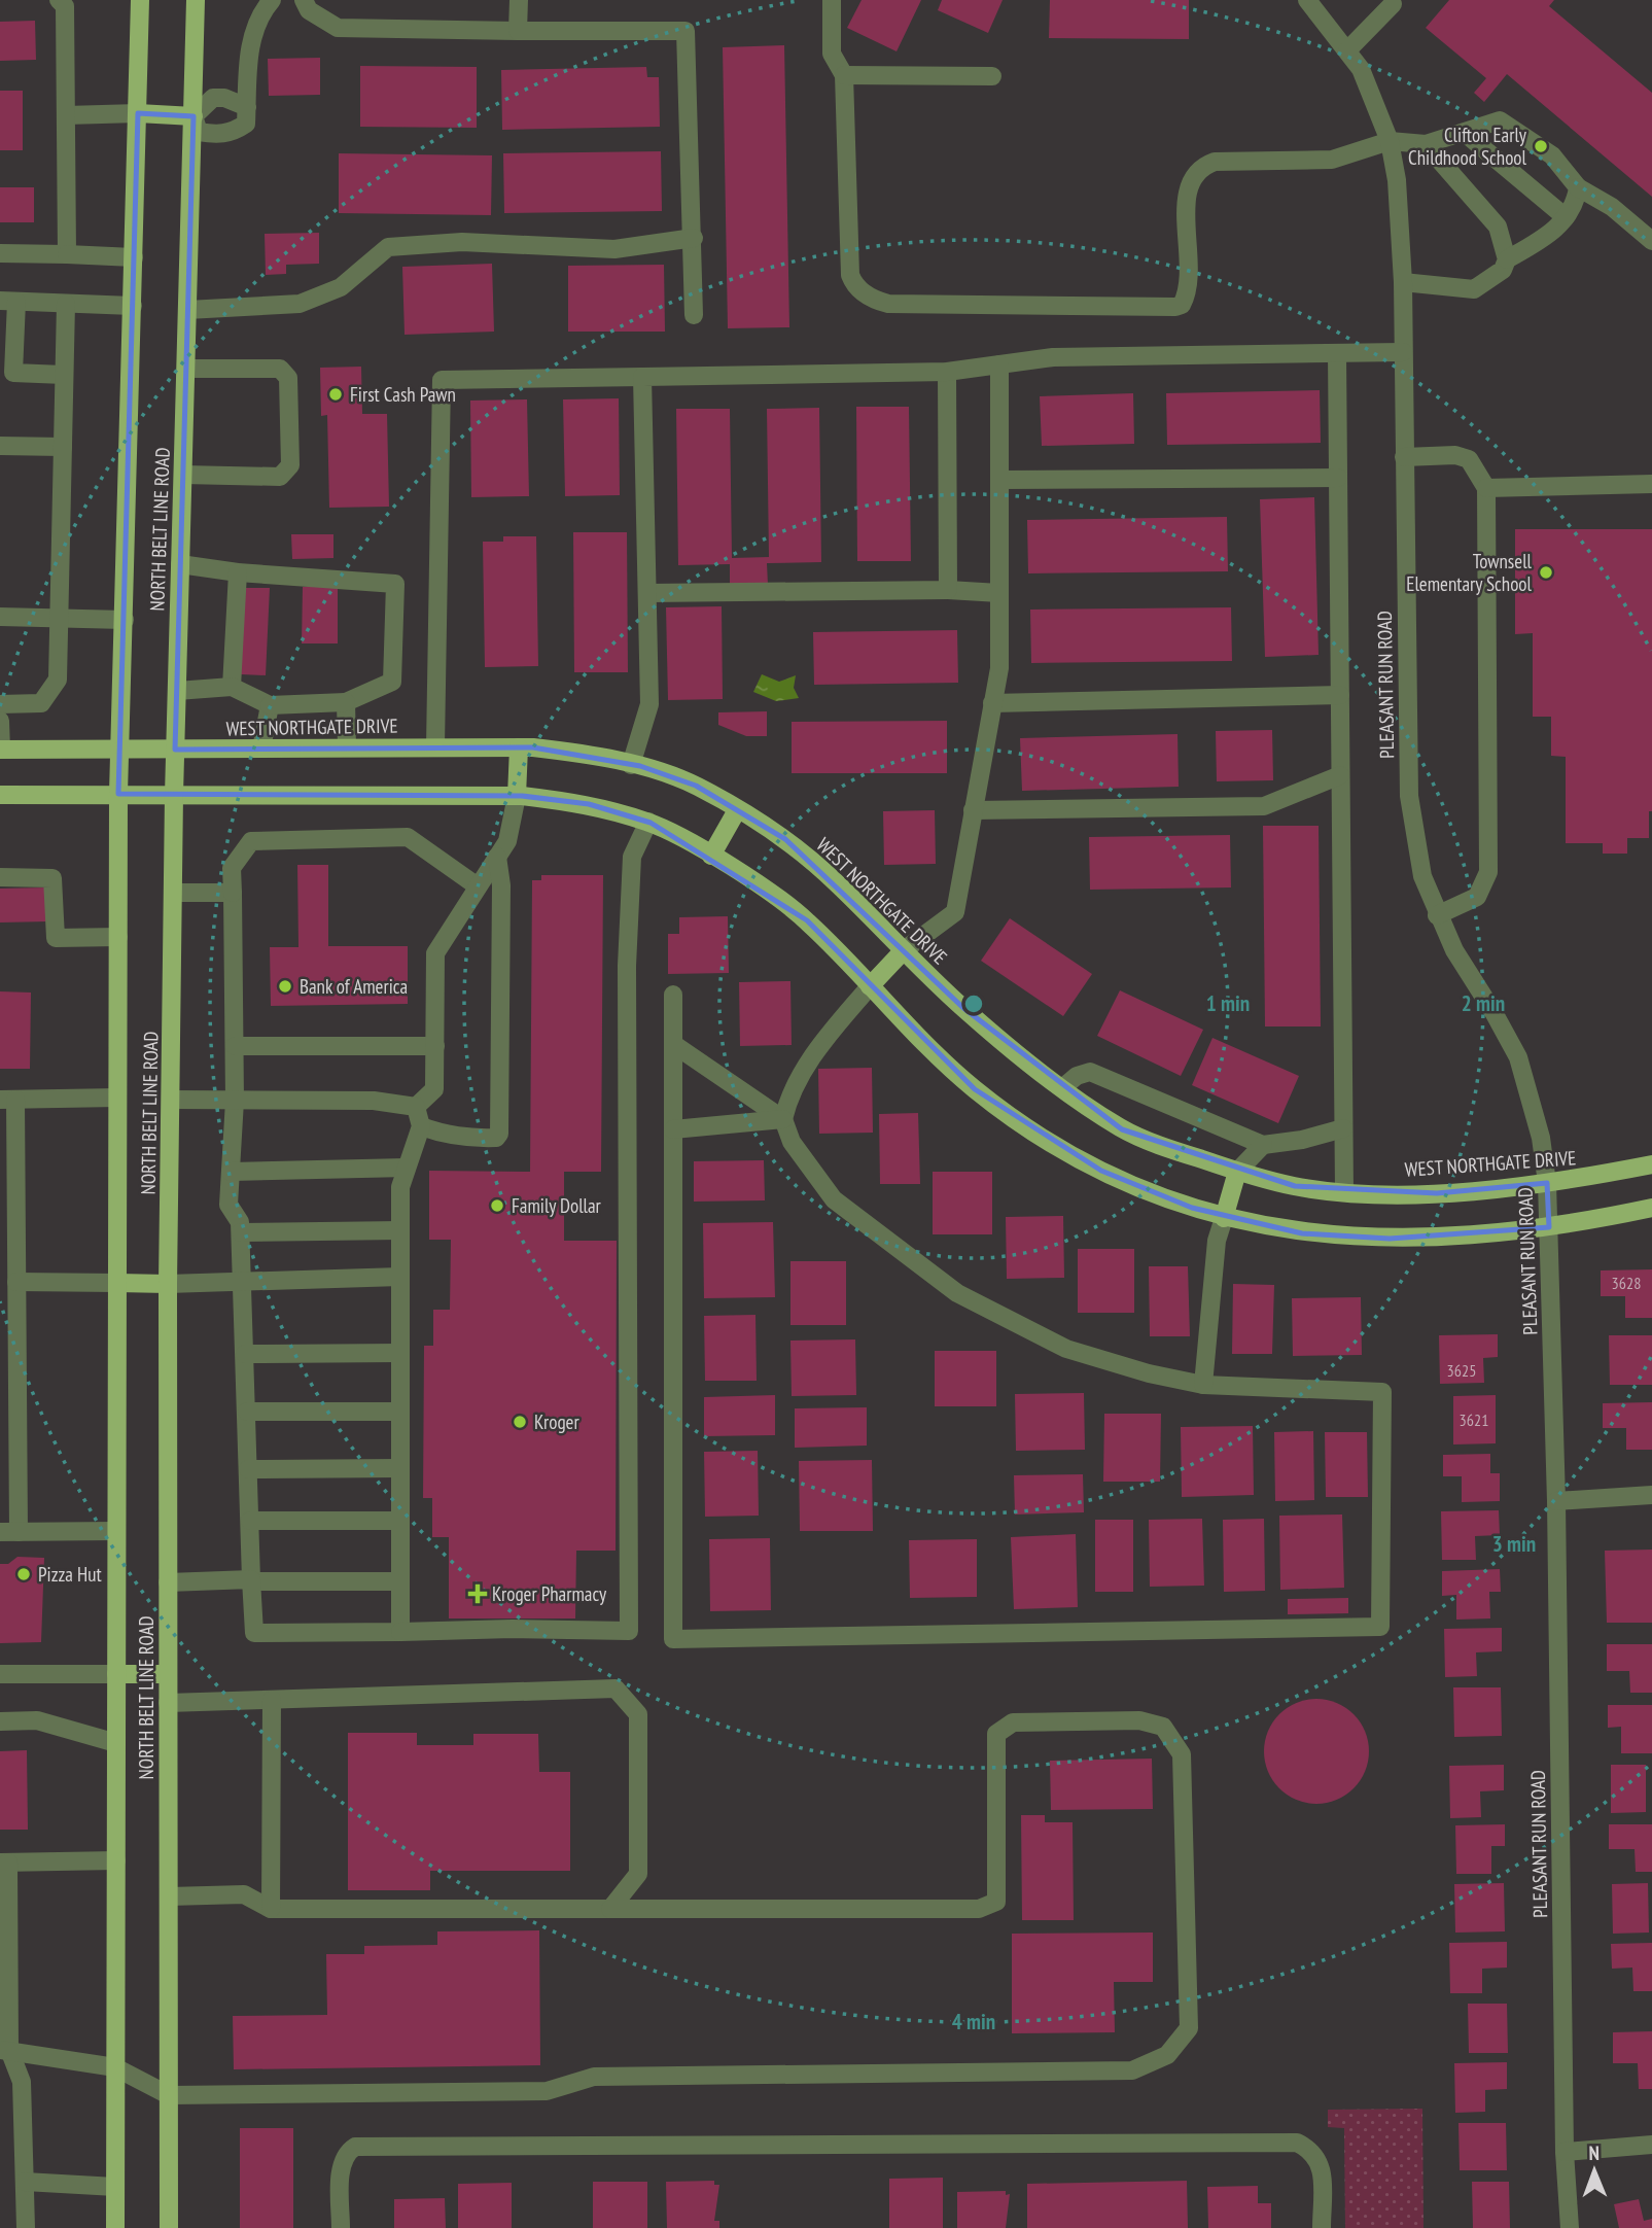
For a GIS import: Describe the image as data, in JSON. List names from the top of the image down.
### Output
{
  "streets": {
    "main road": ["NORTH BELT LINE ROAD", "WEST NORTHGATE DRIVE"],
    "street": ["PLEASANT RUN ROAD"]
  },
  "crossings": [
    ["NORTH BELT LINE ROAD", "WEST NORTHGATE DRIVE"],
    ["PLEASANT RUN ROAD", "WEST NORTHGATE DRIVE"]
  ],
  "places": {
    "other": [
      "Clifton Early Childhood School",
      "First Cash Pawn",
      "Townsell Elementary School",
      "Bank of America",
      "Family Dollar",
      "Kroger",
      "Pizza Hut"
    ],
    "health": ["Kroger Pharmacy"]
  },
  "house_numbers": ["3628", "3625", "3621"],
  "north": "top",
  "rings": [
    "1 min",
    "2 min",
    "3 min",
    "4 min"
  ]
}
